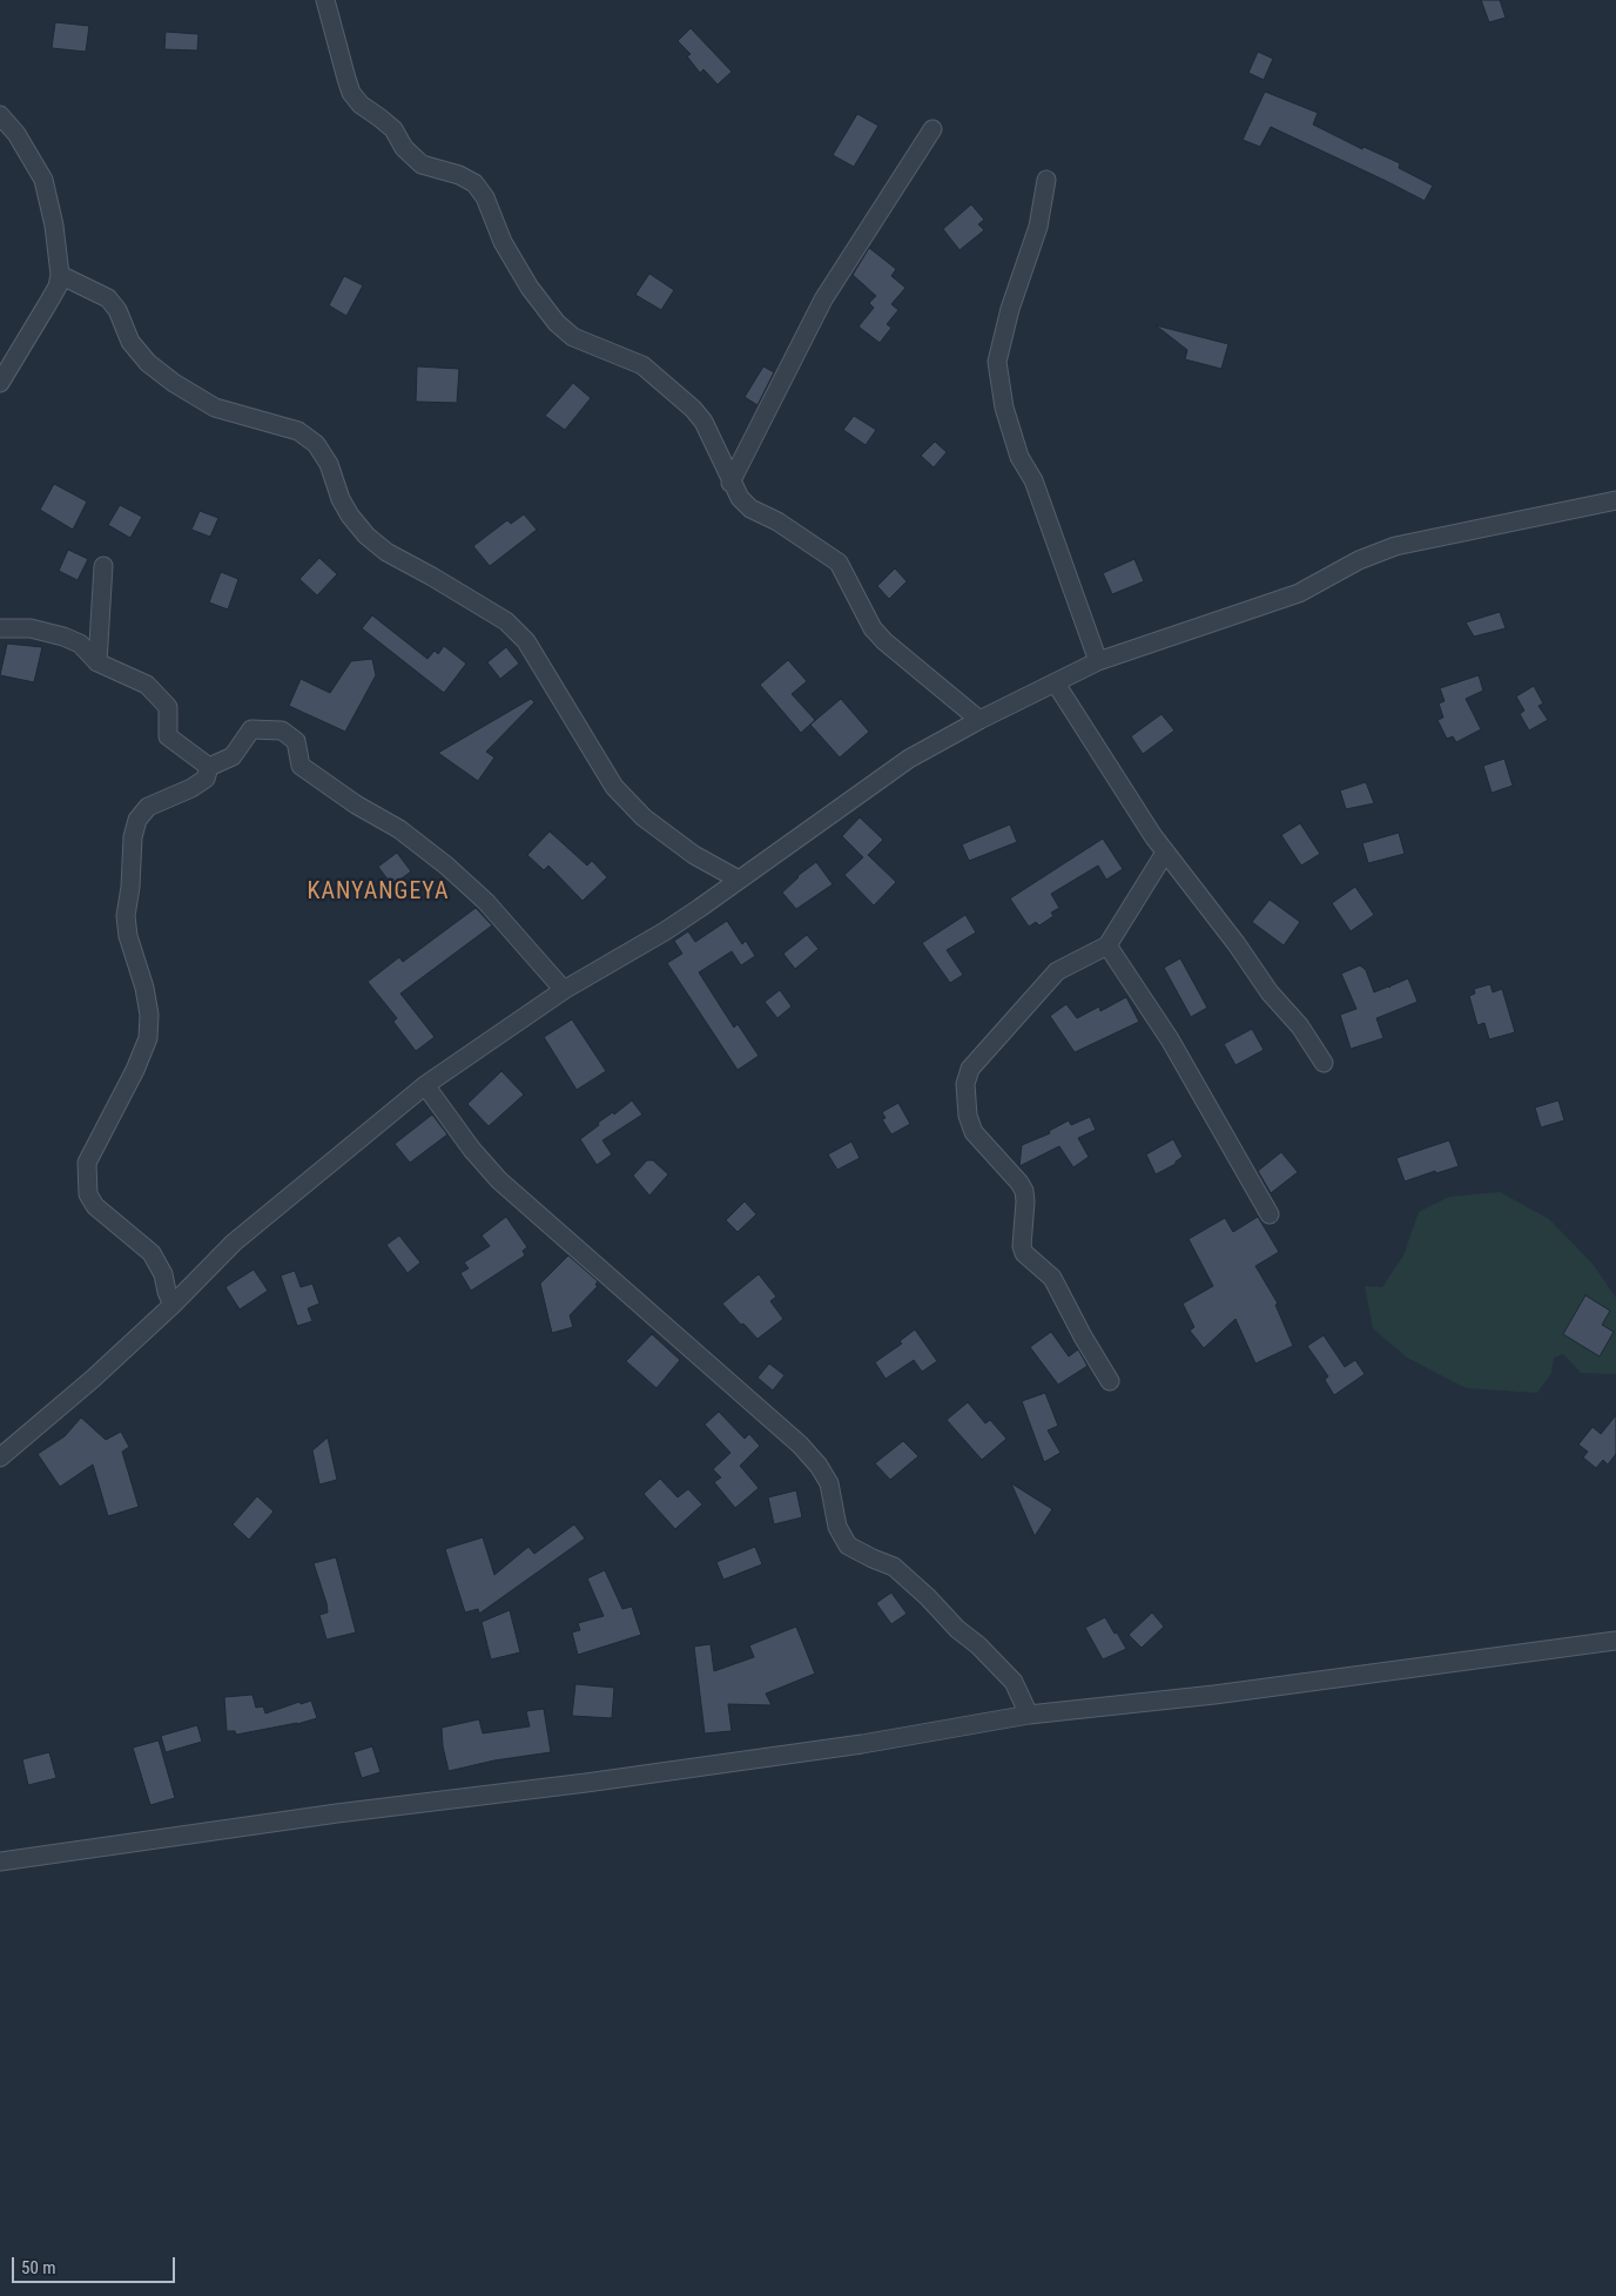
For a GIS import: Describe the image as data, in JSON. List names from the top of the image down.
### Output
{
  "districts": ["KANYANGEYA"],
  "scale_bar": "50 m"
}
